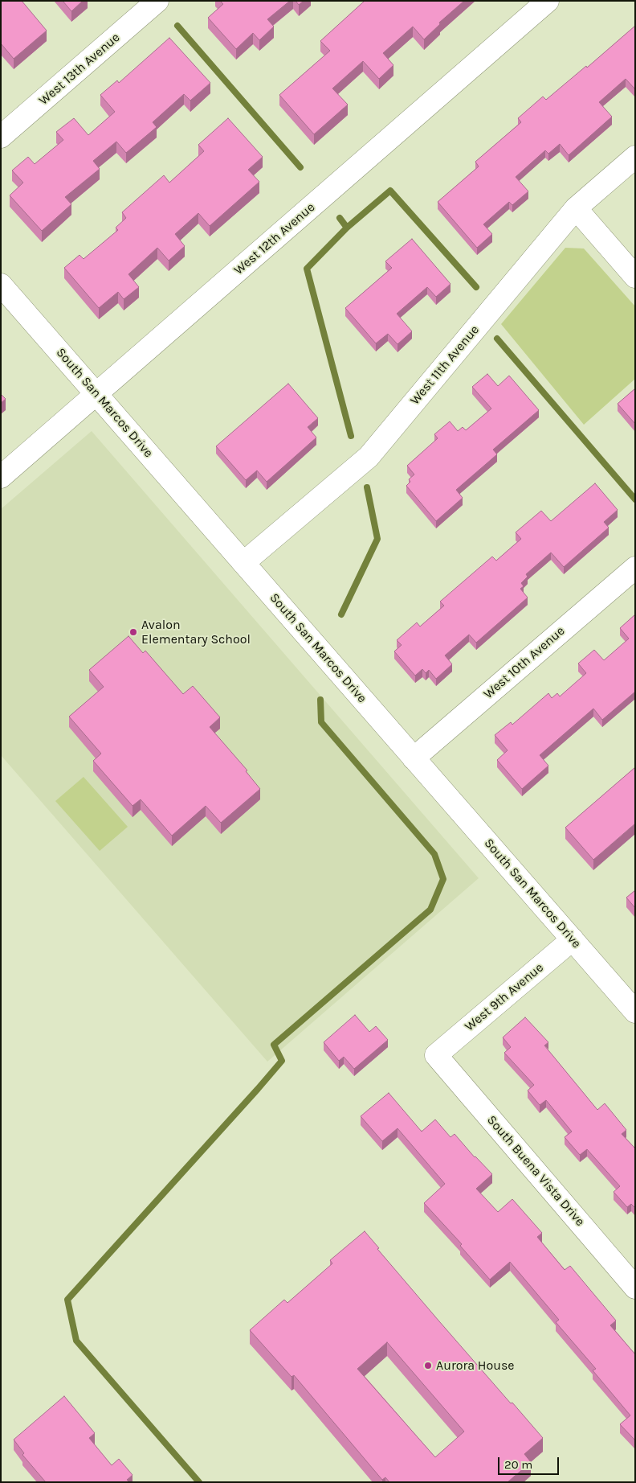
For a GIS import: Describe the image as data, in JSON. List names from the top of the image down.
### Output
{
  "streets": {
    "street": [
      "West 13th Avenue",
      "West 12th Avenue",
      "West 11th Avenue",
      "South San Marcos Drive",
      "West 10th Avenue",
      "West 9th Avenue",
      "South Buena Vista Drive"
    ]
  },
  "crossings": [
    ["West 12th Avenue", "South San Marcos Drive"],
    ["West 11th Avenue", "South San Marcos Drive"],
    ["South San Marcos Drive", "West 10th Avenue"],
    ["South San Marcos Drive", "West 9th Avenue"],
    ["West 9th Avenue", "South Buena Vista Drive"]
  ],
  "places": ["Avalon Elementary School", "Aurora House"],
  "scale_bar": "20 m"
}
